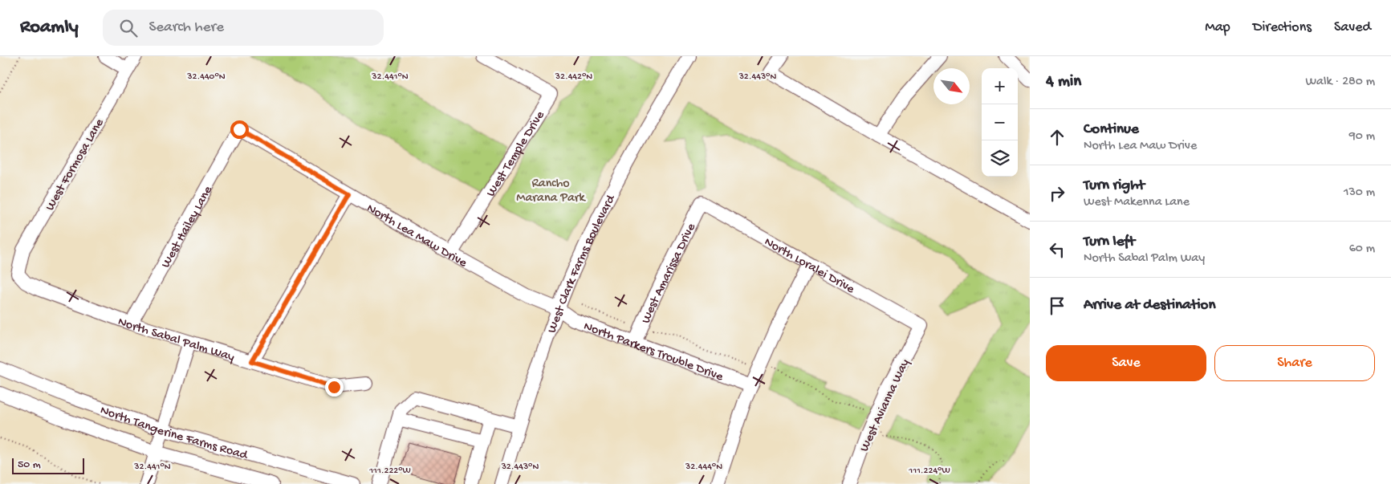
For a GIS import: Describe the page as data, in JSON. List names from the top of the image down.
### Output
{
  "streets": {
    "street": [
      "West Temple Drive",
      "West Formosa Lane",
      "West Hailey Lane",
      "North Lea Maw Drive",
      "West Clark Farms Boulevard",
      "North Loralei Drive",
      "West Amarissa Drive",
      "North Sabal Palm Way",
      "North Parkers Trouble Drive",
      "West Avianna Way",
      "North Tangerine Farms Road"
    ]
  },
  "crossings": [
    ["West Temple Drive", "North Lea Maw Drive"],
    ["West Formosa Lane", "North Sabal Palm Way"],
    ["West Hailey Lane", "North Lea Maw Drive"],
    ["West Hailey Lane", "North Sabal Palm Way"],
    ["North Lea Maw Drive", "West Clark Farms Boulevard"],
    ["North Lea Maw Drive", "North Parkers Trouble Drive"],
    ["West Clark Farms Boulevard", "North Parkers Trouble Drive"],
    ["North Loralei Drive", "West Amarissa Drive"],
    ["North Loralei Drive", "West Avianna Way"],
    ["West Amarissa Drive", "North Parkers Trouble Drive"]
  ],
  "parks": ["Rancho Marana Park"],
  "scale_bar": "50 m",
  "north": "bottom right",
  "page": {
    "header": "Roamly",
    "search": "Search here",
    "nav": ["Map", "Directions", "Saved"],
    "heading": ["4 min", "Walk · 280 m"],
    "map_buttons": ["+", "−"],
    "list": [
      ["Continue", "North Lea Maw Drive", "90 m"],
      ["Turn right", "West Makenna Lane", "130 m"],
      ["Turn left", "North Sabal Palm Way", "60 m"],
      "Arrive at destination"
    ],
    "buttons": ["Save", "Share"],
    "scale": "50 m"
  },
  "coordinates": [
    "32.440°N",
    "32.441°N",
    "32.442°N",
    "32.443°N",
    "32.444°N",
    "111.222°W",
    "111.224°W"
  ]
}
